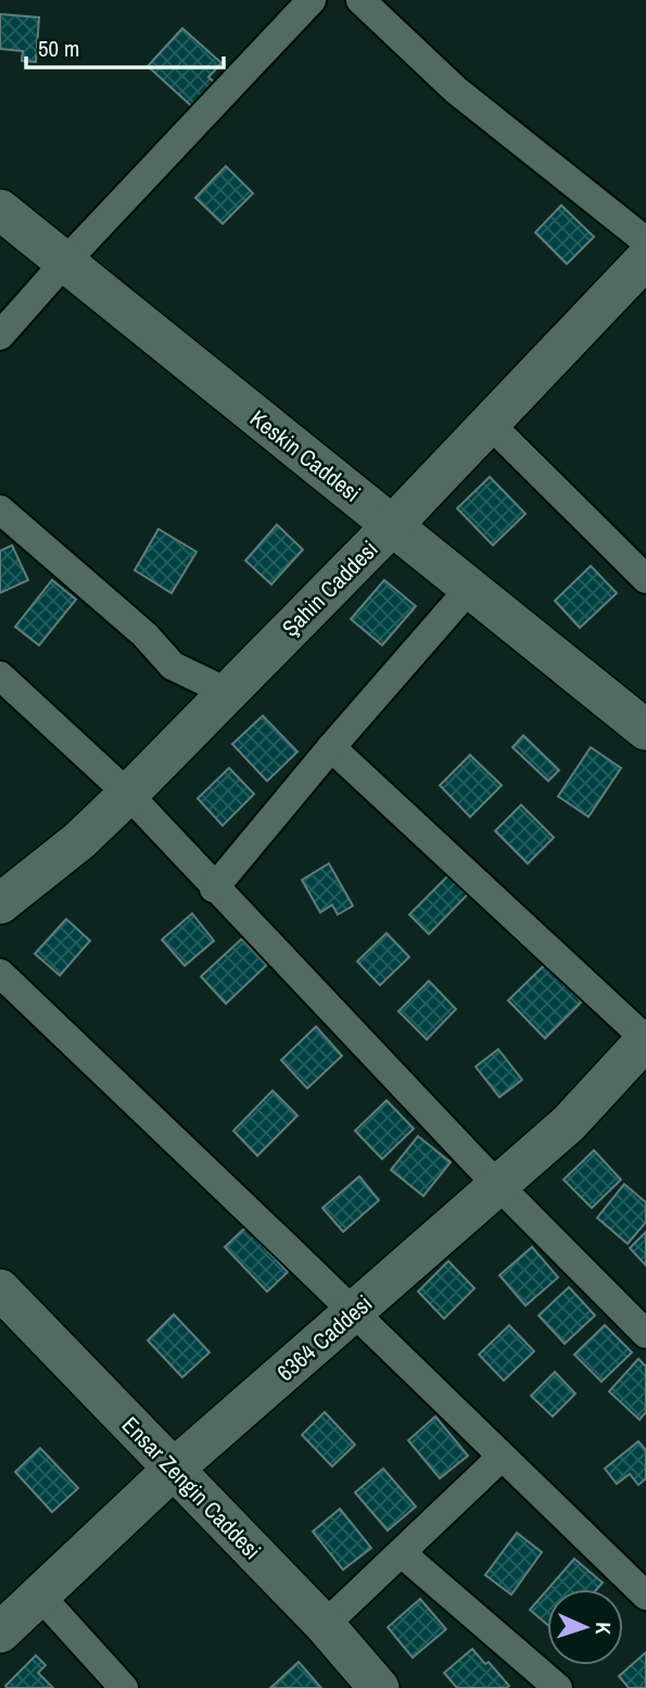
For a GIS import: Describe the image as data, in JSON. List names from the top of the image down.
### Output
{
  "streets": {
    "street": [
      "Keskin Caddesi",
      "Şahin Caddesi",
      "6364 Caddesi",
      "Ensar Zengin Caddesi"
    ]
  },
  "crossings": [
    ["Keskin Caddesi", "Şahin Caddesi"],
    ["6364 Caddesi", "Ensar Zengin Caddesi"]
  ],
  "scale_bar": "50 m",
  "north": "right"
}
